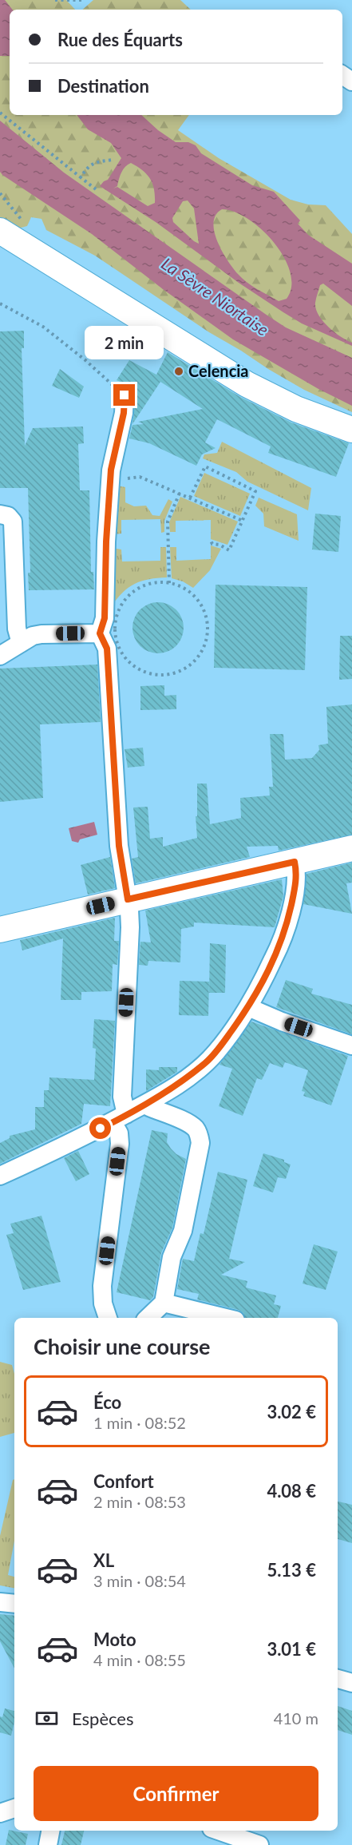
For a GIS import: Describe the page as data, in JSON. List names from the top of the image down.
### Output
{
  "water": ["La Sèvre Niortaise"],
  "places": ["Celencia"],
  "page": {
    "banner": ["Rue des Équarts", "Destination"],
    "bubble": "2 min",
    "heading": "Choisir une course",
    "list": [
      {
        "name": "Éco",
        "note": "1 min · 08:52",
        "value": "3.02 €"
      },
      {
        "name": "Confort",
        "note": "2 min · 08:53",
        "value": "4.08 €"
      },
      {
        "name": "XL",
        "note": "3 min · 08:54",
        "value": "5.13 €"
      },
      {
        "name": "Moto",
        "note": "4 min · 08:55",
        "value": "3.01 €"
      }
    ],
    "pay": ["Espèces", "410 m"],
    "buttons": "Confirmer"
  }
}
